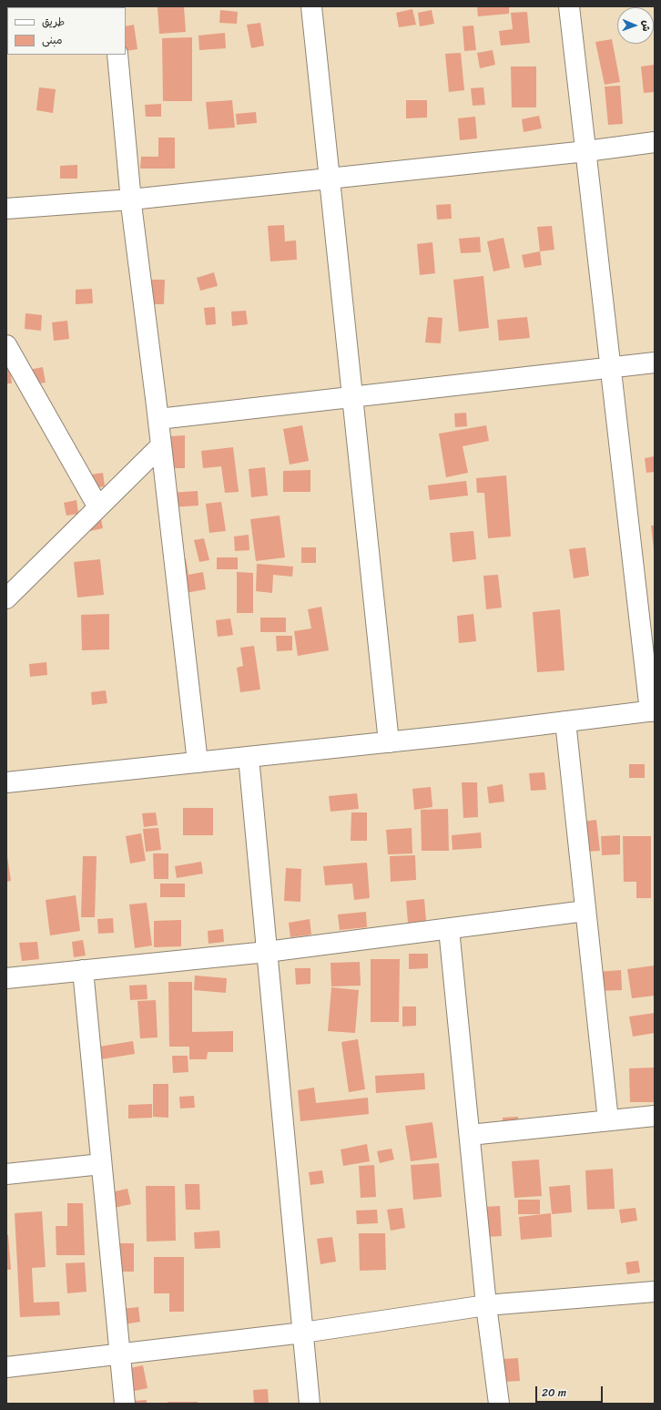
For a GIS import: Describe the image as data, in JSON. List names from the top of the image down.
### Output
{
  "legend": ["طريق", "مبنى"],
  "scale_bar": "20 m",
  "north": "right"
}
